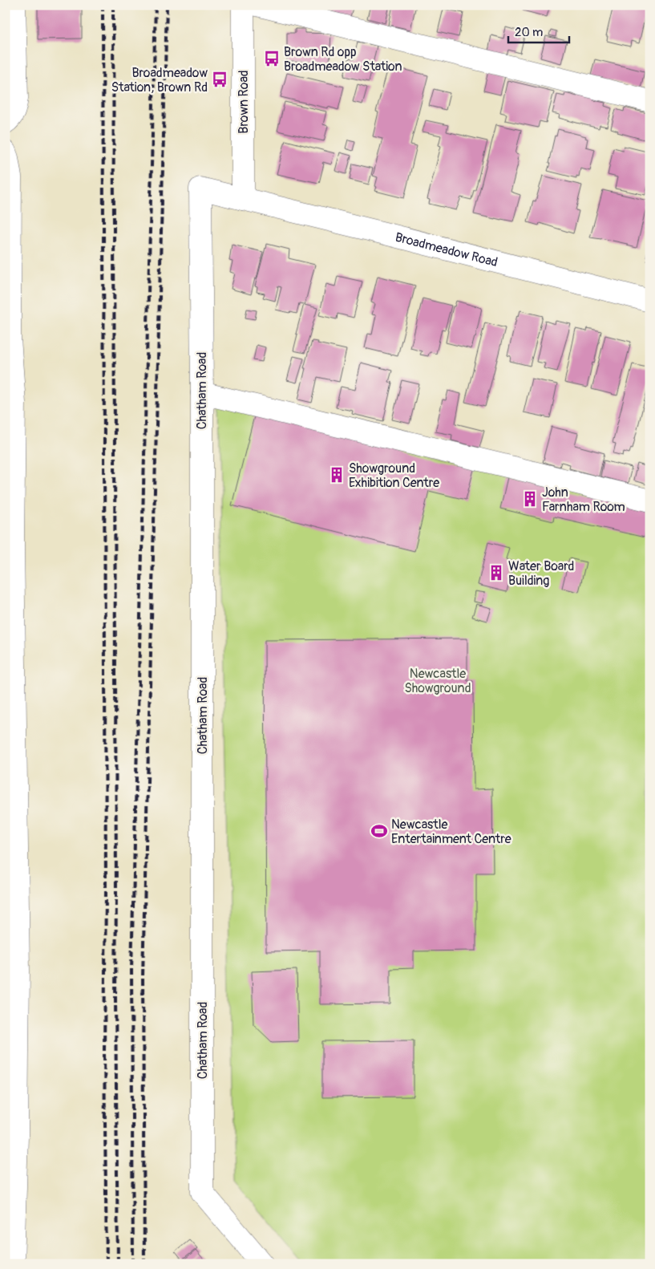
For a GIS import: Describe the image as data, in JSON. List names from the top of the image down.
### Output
{
  "streets": {
    "street": ["Brown Road", "Broadmeadow Road", "Chatham Road"]
  },
  "crossings": [
    ["Brown Road", "Broadmeadow Road"],
    ["Brown Road", "Chatham Road"],
    ["Broadmeadow Road", "Chatham Road"]
  ],
  "parks": ["Newcastle Showground"],
  "places": {
    "bus stop": ["Brown Rd opp Broadmeadow Station", "Broadmeadow Station, Brown Rd"],
    "building": ["Showground Exhibition Centre", "John Farnham Room", "Water Board Building"],
    "sports": ["Newcastle Entertainment Centre"]
  },
  "scale_bar": "20 m"
}
